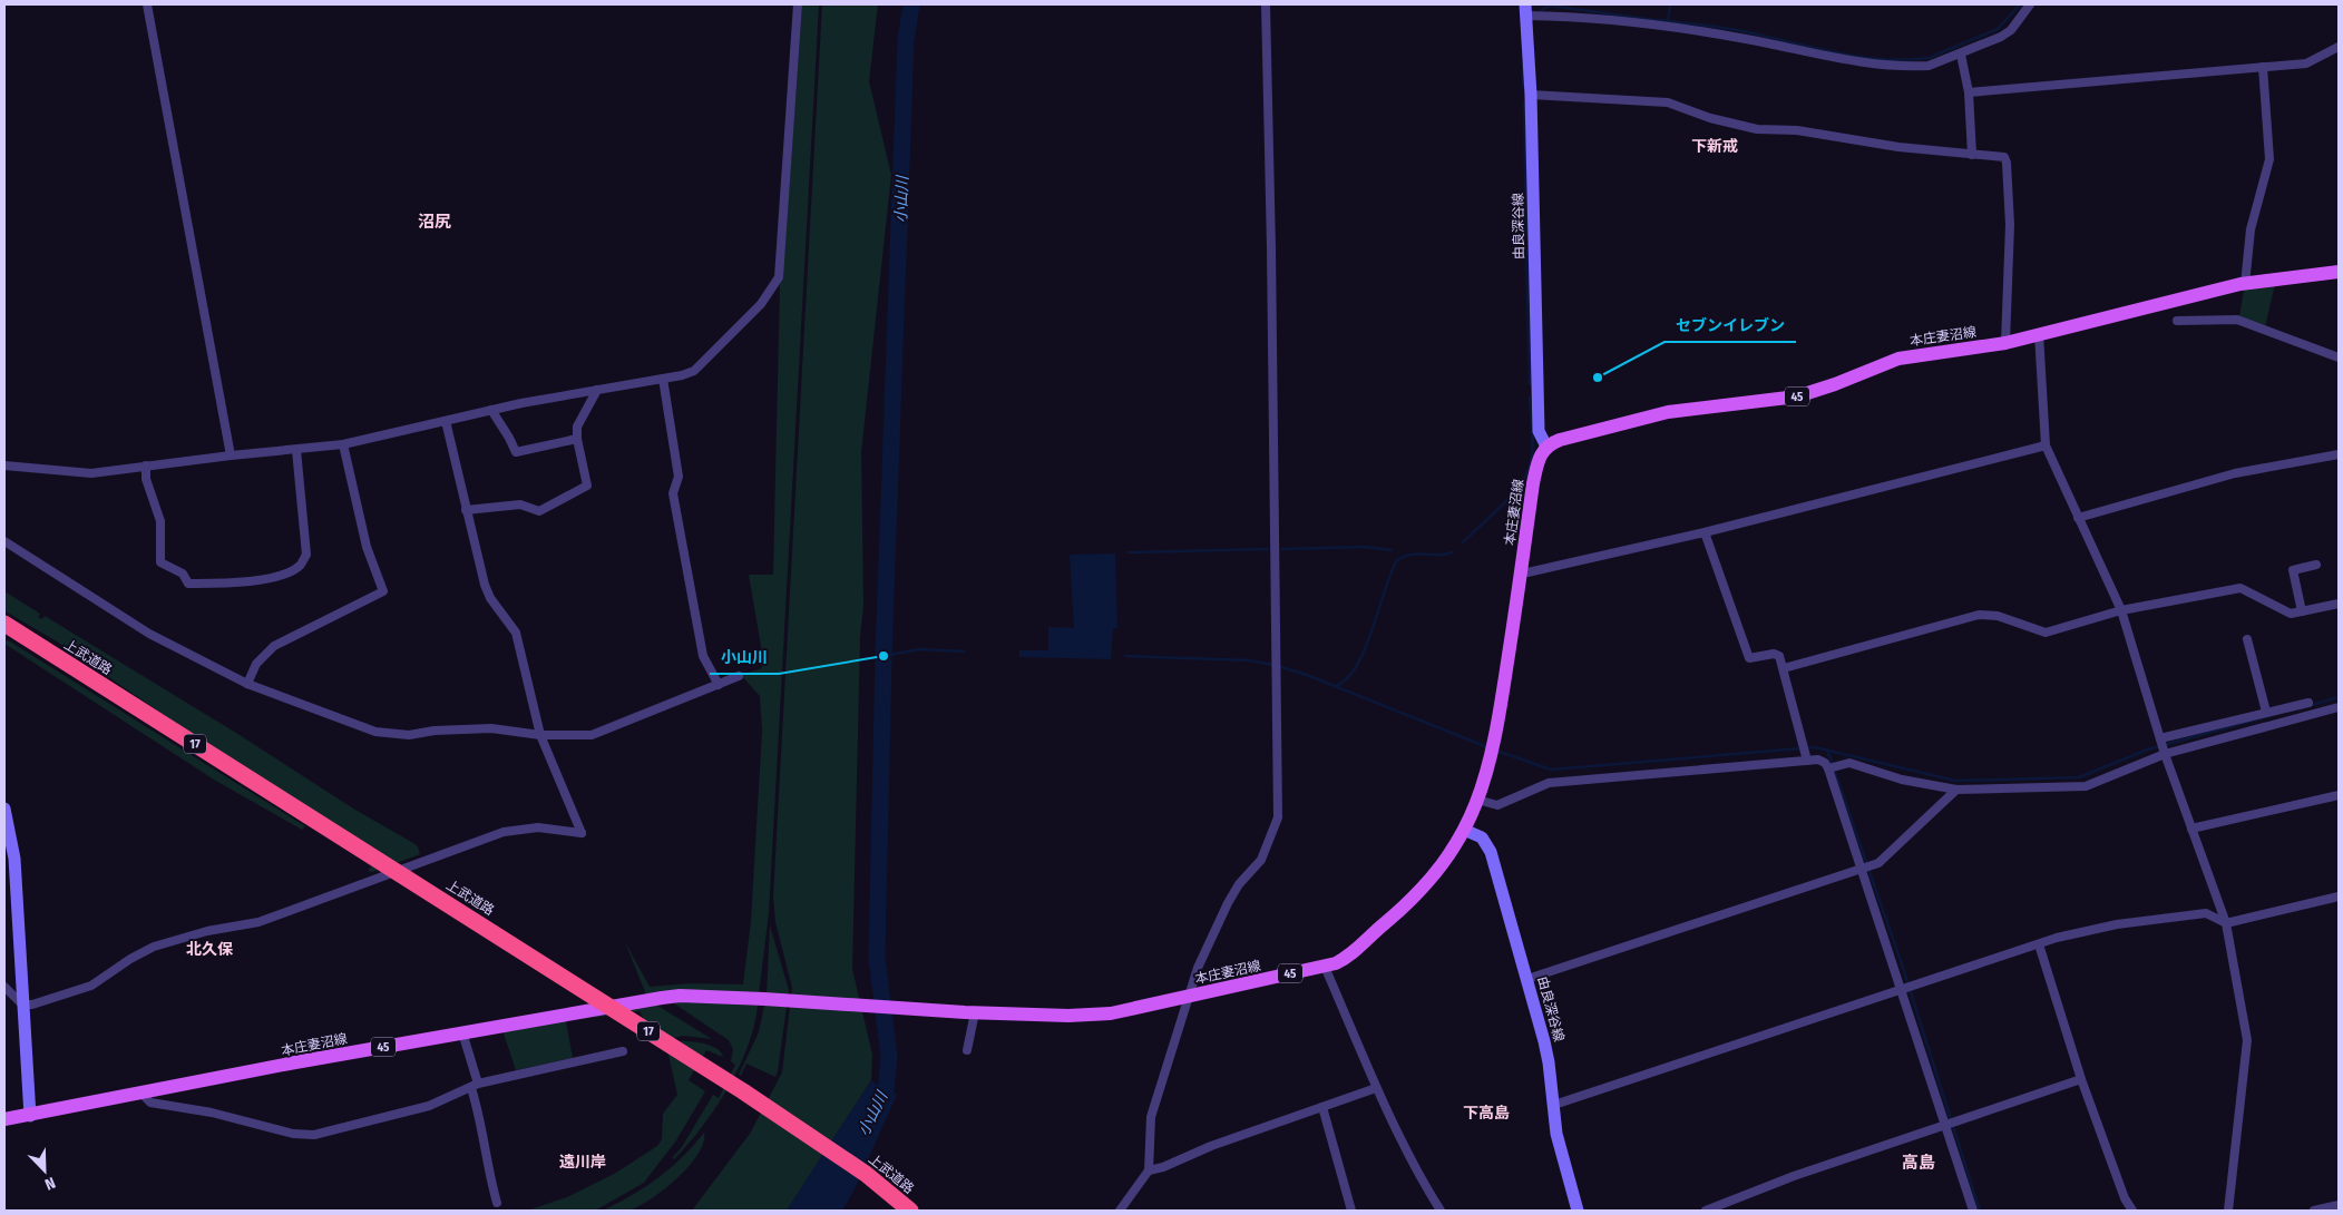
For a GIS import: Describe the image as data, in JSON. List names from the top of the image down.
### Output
{
  "streets": {
    "highway": ["上武道路", "17"],
    "main road": ["由良深谷線", "本庄妻沼線", "45"]
  },
  "crossings": [
    ["由良深谷線", "本庄妻沼線"]
  ],
  "districts": [
    "下新戒",
    "沼尻",
    "北久保",
    "下高島",
    "遠川岸",
    "高島"
  ],
  "water": ["小山川"],
  "places": ["セブンイレブン", "小山川"],
  "north": "bottom right"
}
